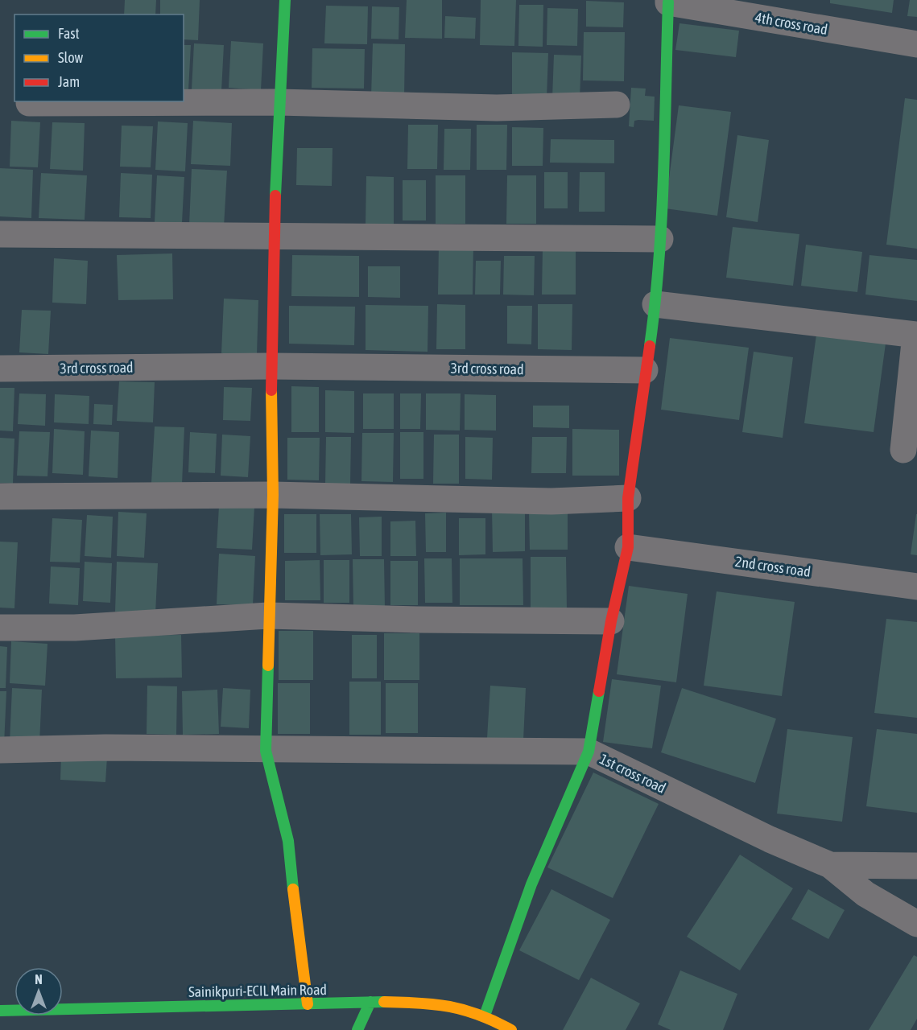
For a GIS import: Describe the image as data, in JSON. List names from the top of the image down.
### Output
{
  "streets": {
    "street": [
      "4th cross road",
      "3rd cross road",
      "2nd cross road",
      "1st cross road",
      "Sainikpuri-ECIL Main Road"
    ]
  },
  "crossings": [
    ["1st cross road", "Sainikpuri-ECIL Main Road"]
  ],
  "legend": ["Fast", "Slow", "Jam"],
  "north": "top"
}
